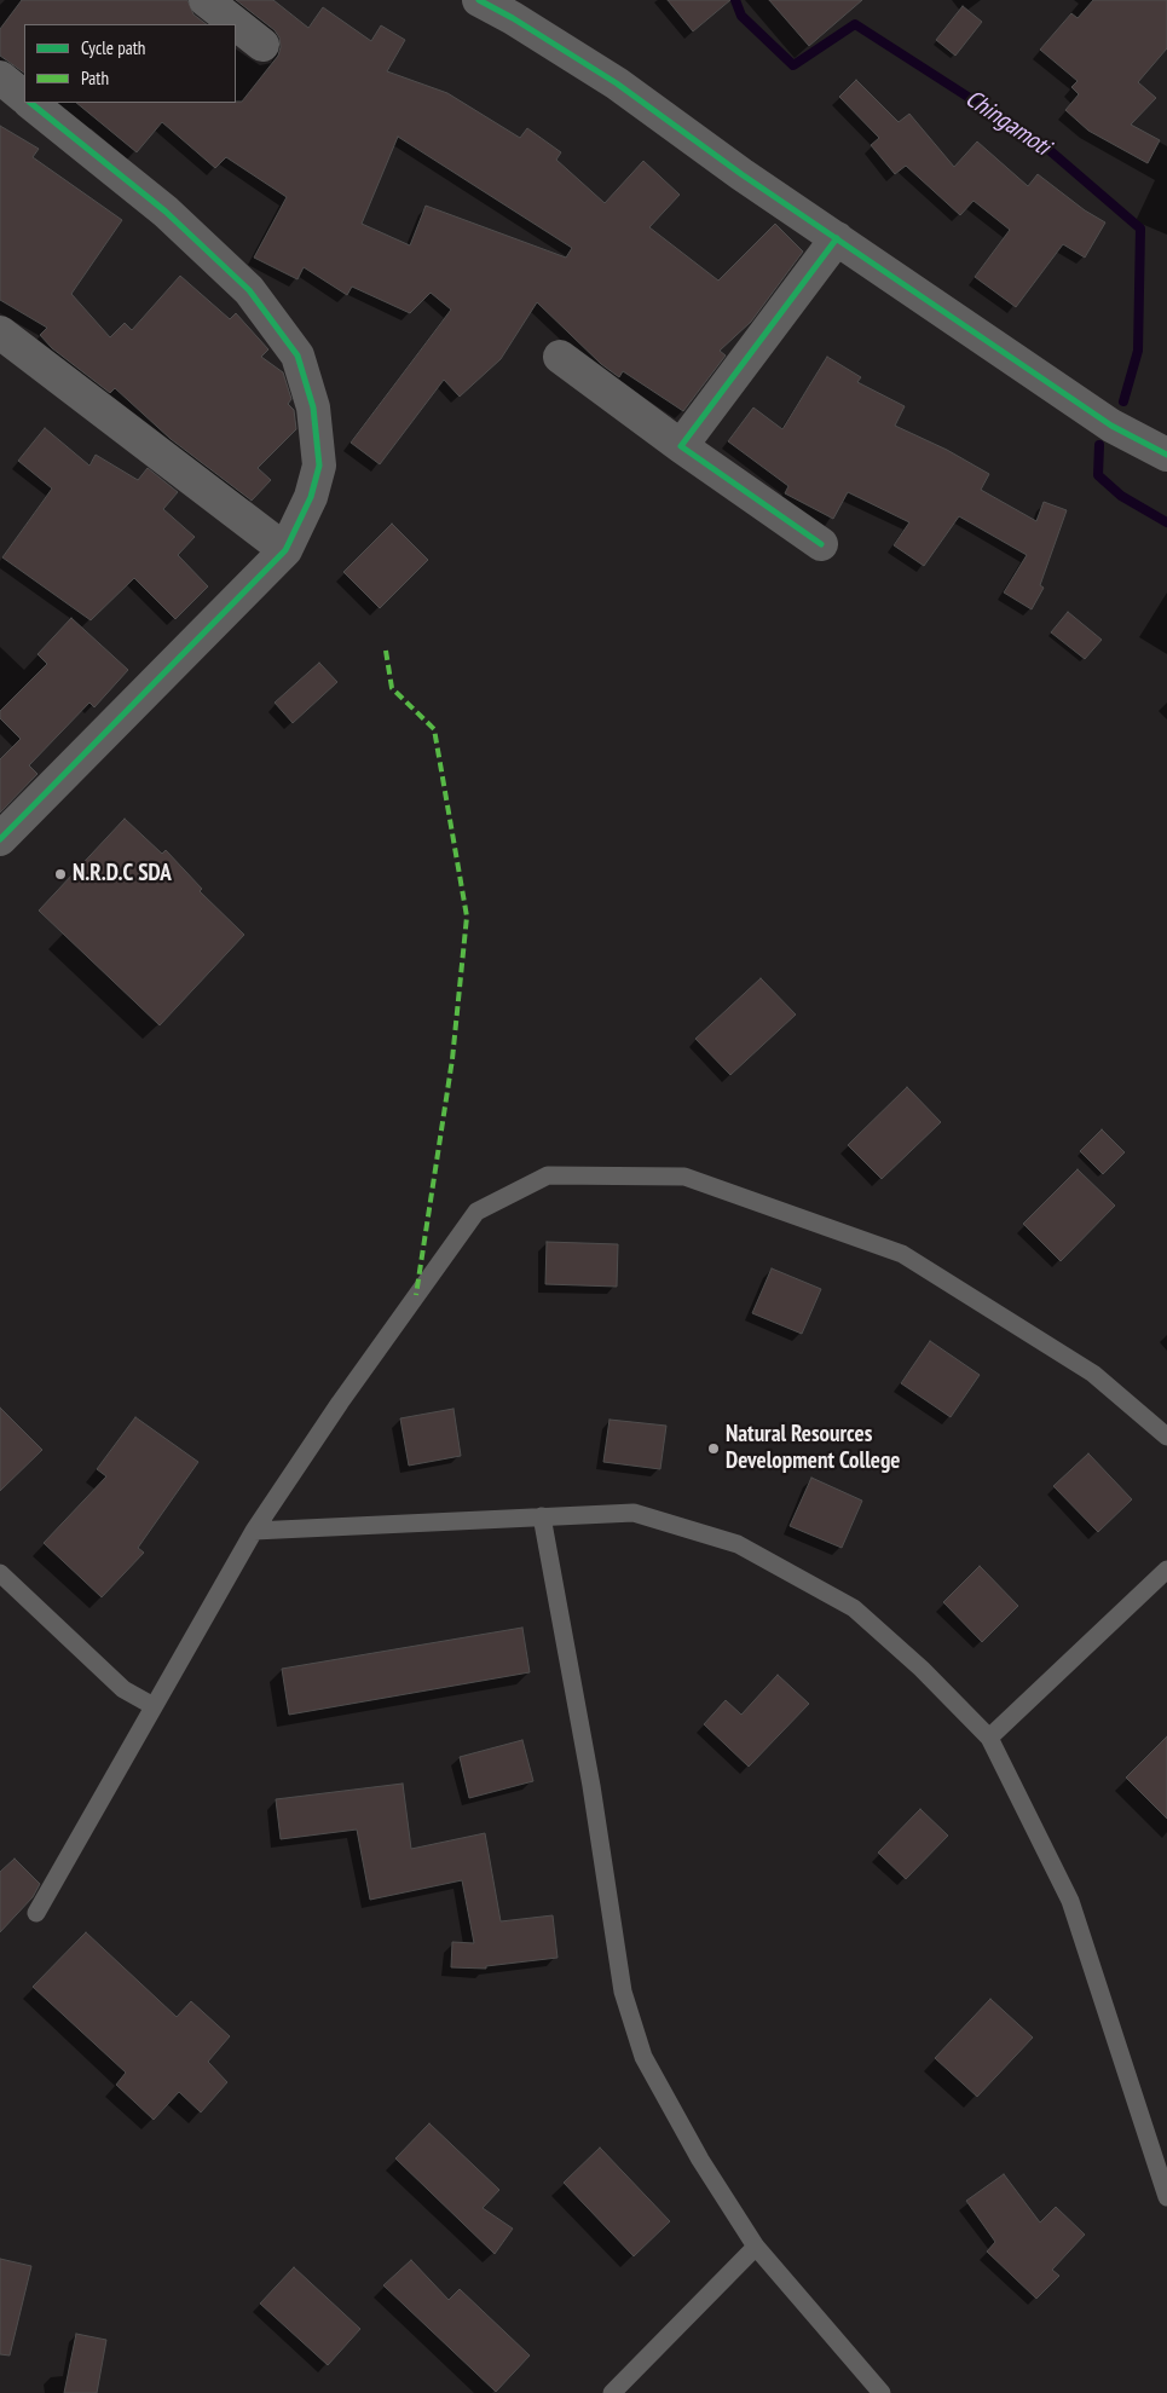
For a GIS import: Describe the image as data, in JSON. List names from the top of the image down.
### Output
{
  "water": ["Chingamoti"],
  "places": ["N.R.D.C SDA", "Natural Resources Development College"],
  "legend": ["Cycle path", "Path"]
}
